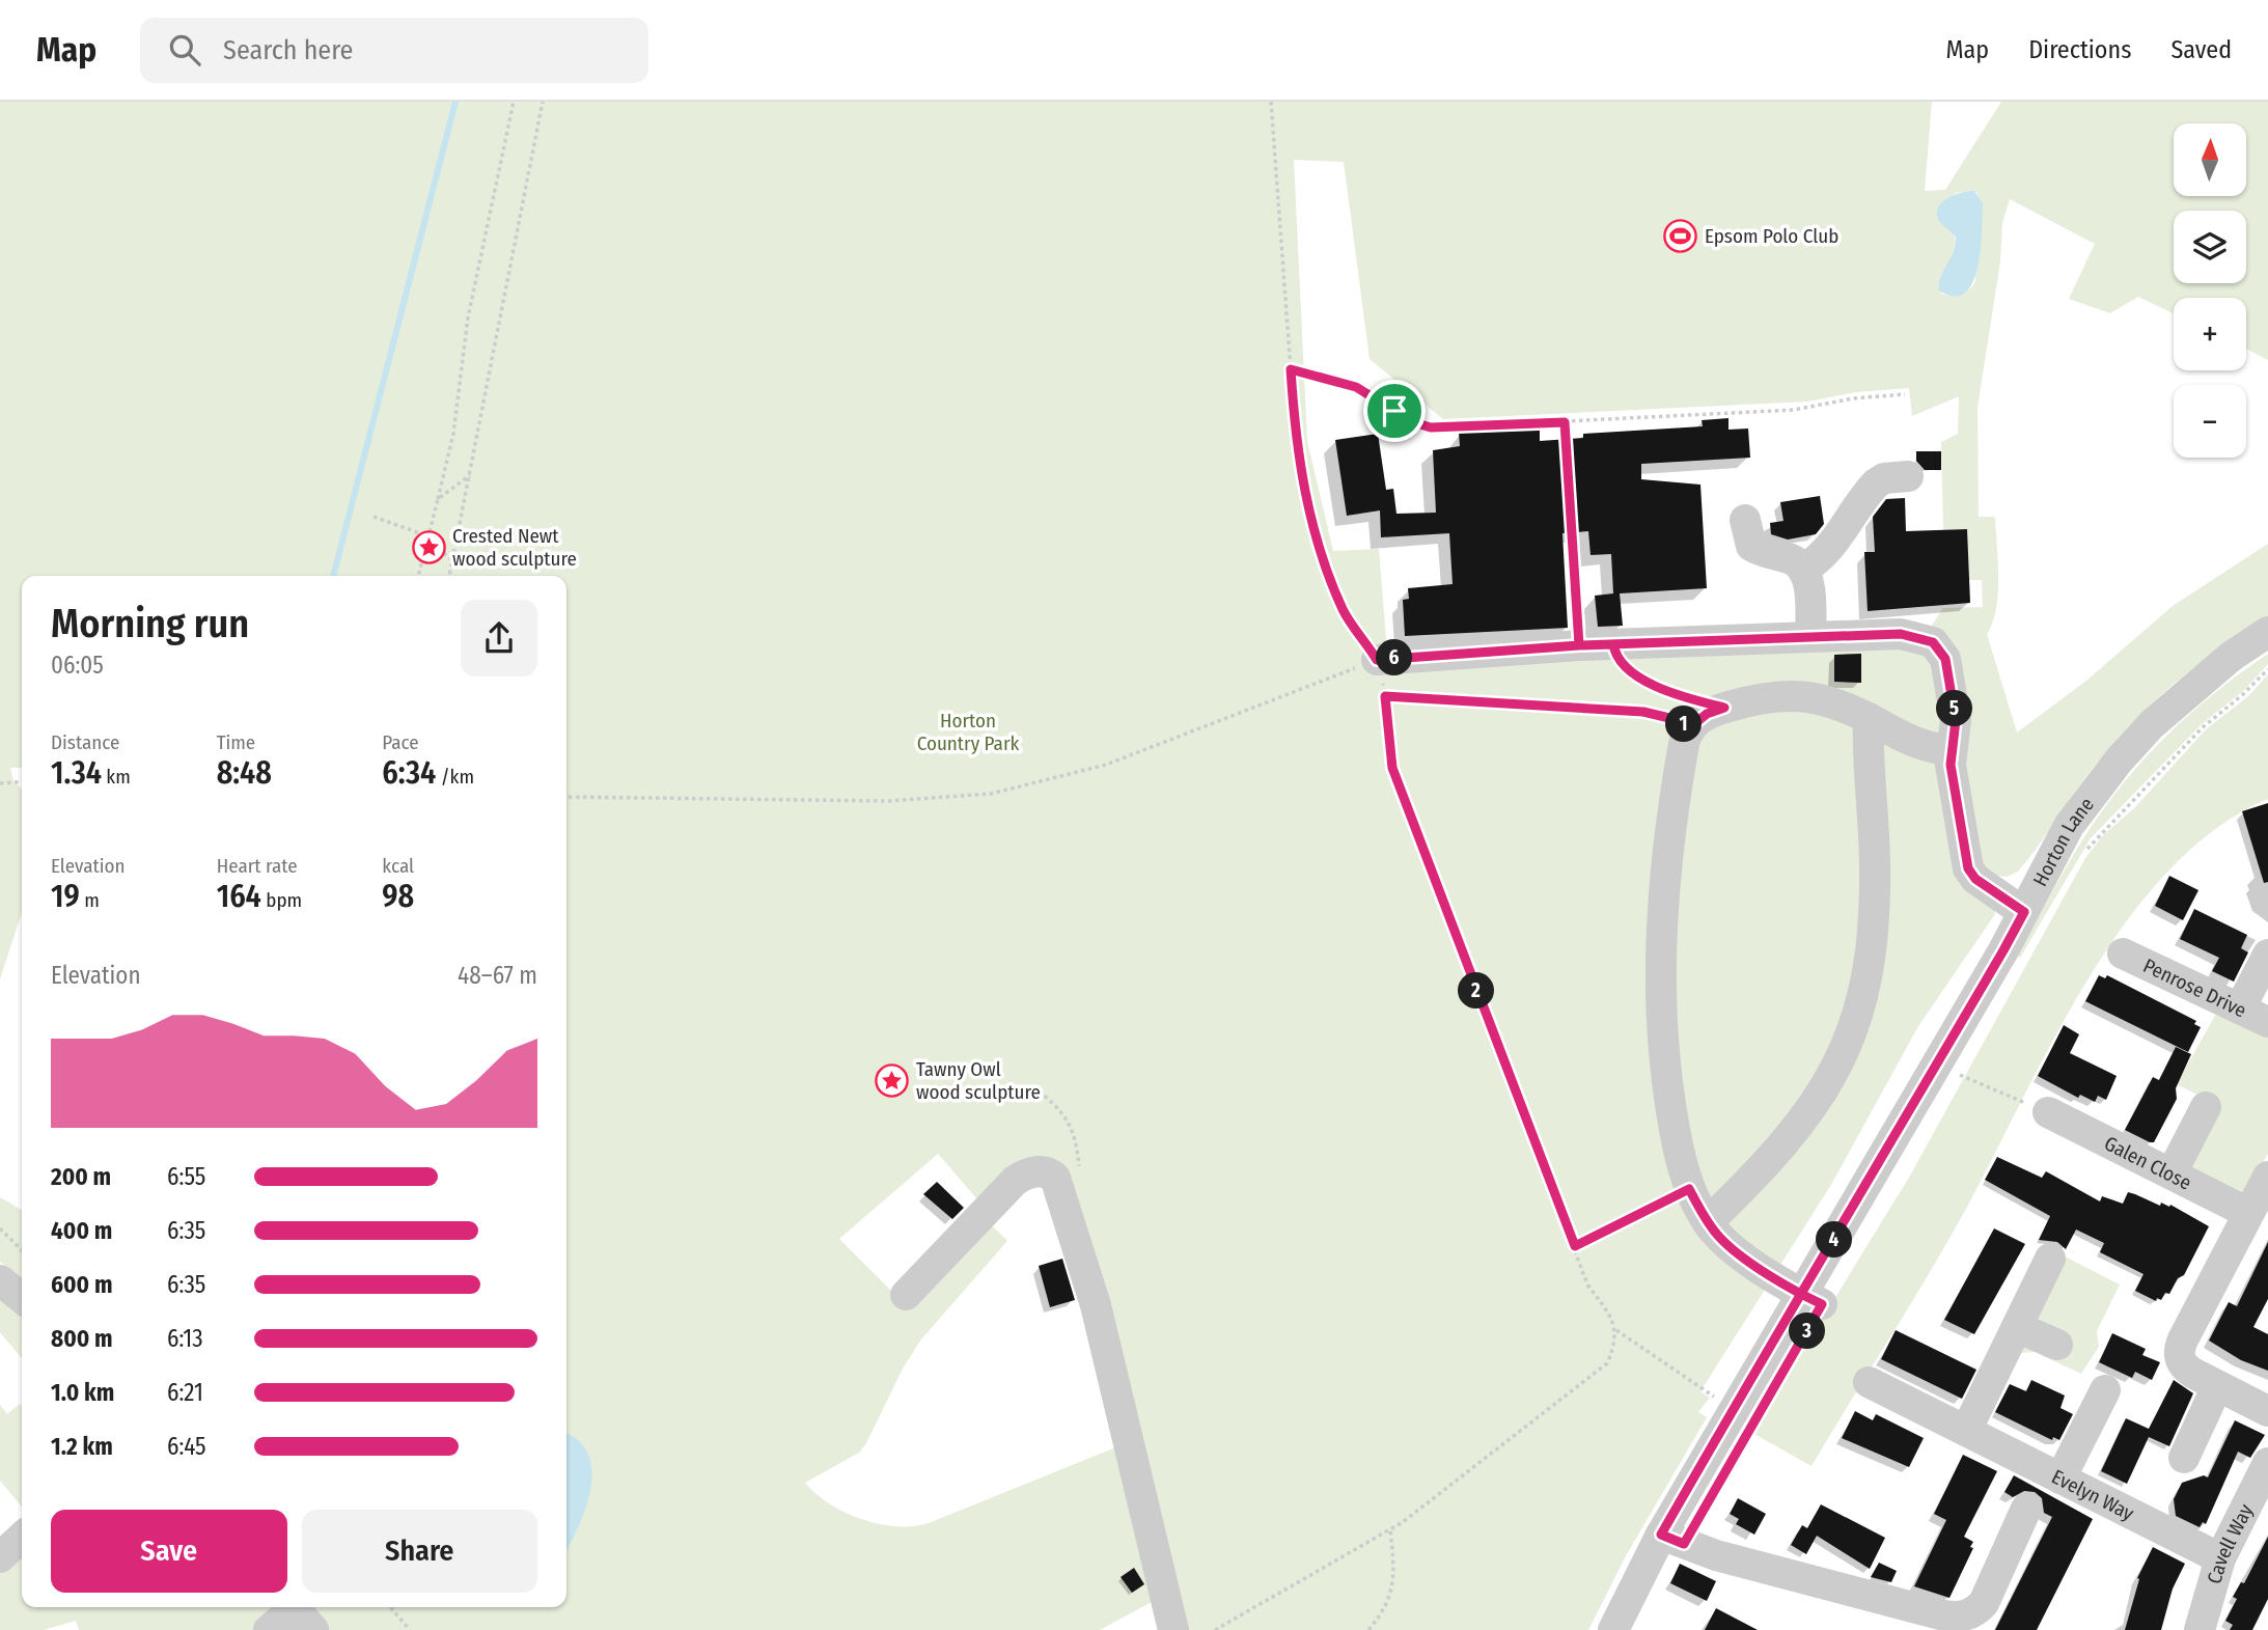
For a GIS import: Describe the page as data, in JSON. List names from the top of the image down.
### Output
{
  "streets": {
    "street": [
      "Horton Lane",
      "Penrose Drive",
      "Galen Close",
      "Evelyn Way",
      "Cavell Way"
    ]
  },
  "crossings": [
    ["Evelyn Way", "Cavell Way"]
  ],
  "parks": ["Horton Country Park"],
  "places": {
    "sports": ["Epsom Polo Club"],
    "place": ["Crested Newt wood sculpture", "Tawny Owl wood sculpture"]
  },
  "north": "top",
  "page": {
    "header": "Map",
    "search": "Search here",
    "nav": ["Map", "Directions", "Saved"],
    "map_buttons": ["+", "−"],
    "heading": ["Morning run", "06:05"],
    "pins": [
      "6",
      "5",
      "1",
      "2",
      "4",
      "3"
    ],
    "stats": [
      ["Distance", "1.34 km"],
      ["Time", "8:48"],
      ["Pace", "6:34 /km"],
      ["Elevation", "19 m"],
      ["Heart rate", "164 bpm"],
      ["kcal", "98"]
    ],
    "chart": ["Elevation", "48–67 m"],
    "list": [
      {
        "name": "200 m",
        "note": "6:55"
      },
      {
        "name": "400 m",
        "note": "6:35"
      },
      {
        "name": "600 m",
        "note": "6:35"
      },
      {
        "name": "800 m",
        "note": "6:13"
      },
      {
        "name": "1.0 km",
        "note": "6:21"
      },
      {
        "name": "1.2 km",
        "note": "6:45"
      }
    ],
    "buttons": ["Save", "Share"]
  }
}
